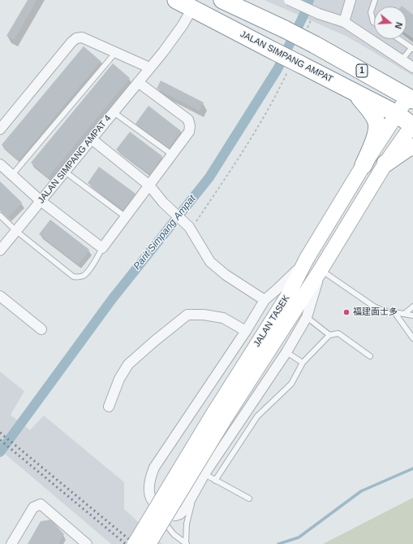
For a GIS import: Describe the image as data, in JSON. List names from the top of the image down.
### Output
{
  "streets": {
    "highway": ["JALAN SIMPANG AMPAT", "1"],
    "main road": ["JALAN TASEK"],
    "street": ["JALAN SIMPANG AMPAT 4"]
  },
  "crossings": [
    ["JALAN SIMPANG AMPAT", "JALAN SIMPANG AMPAT 4"],
    ["JALAN SIMPANG AMPAT", "JALAN TASEK"],
    ["1", "JALAN TASEK"]
  ],
  "water": ["Parit Simpang Ampat"],
  "places": ["福建面士多"],
  "north": "right"
}
